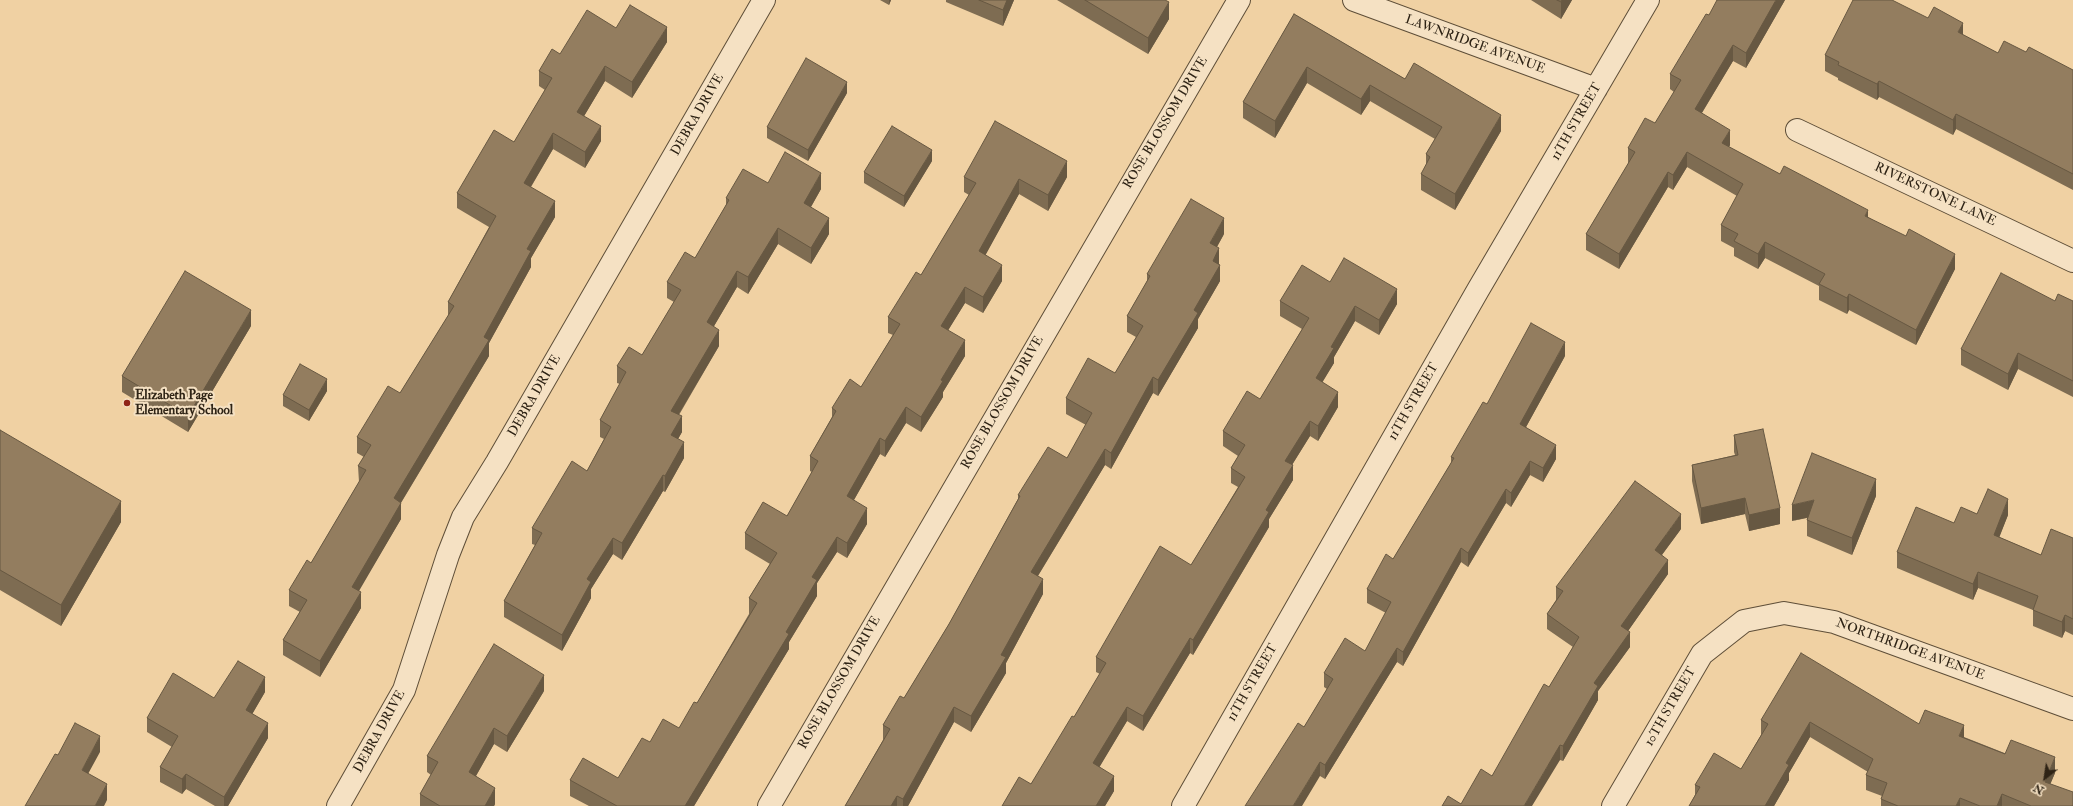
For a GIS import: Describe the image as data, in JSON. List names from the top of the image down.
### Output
{
  "streets": {
    "street": [
      "LAWNRIDGE AVENUE",
      "DEBRA DRIVE",
      "11TH STREET",
      "ROSE BLOSSOM DRIVE",
      "RIVERSTONE LANE",
      "NORTHRIDGE AVENUE",
      "10TH STREET"
    ]
  },
  "crossings": [
    ["LAWNRIDGE AVENUE", "11TH STREET"],
    ["NORTHRIDGE AVENUE", "10TH STREET"]
  ],
  "places": ["Elizabeth Page Elementary School"],
  "north": "bottom left"
}
